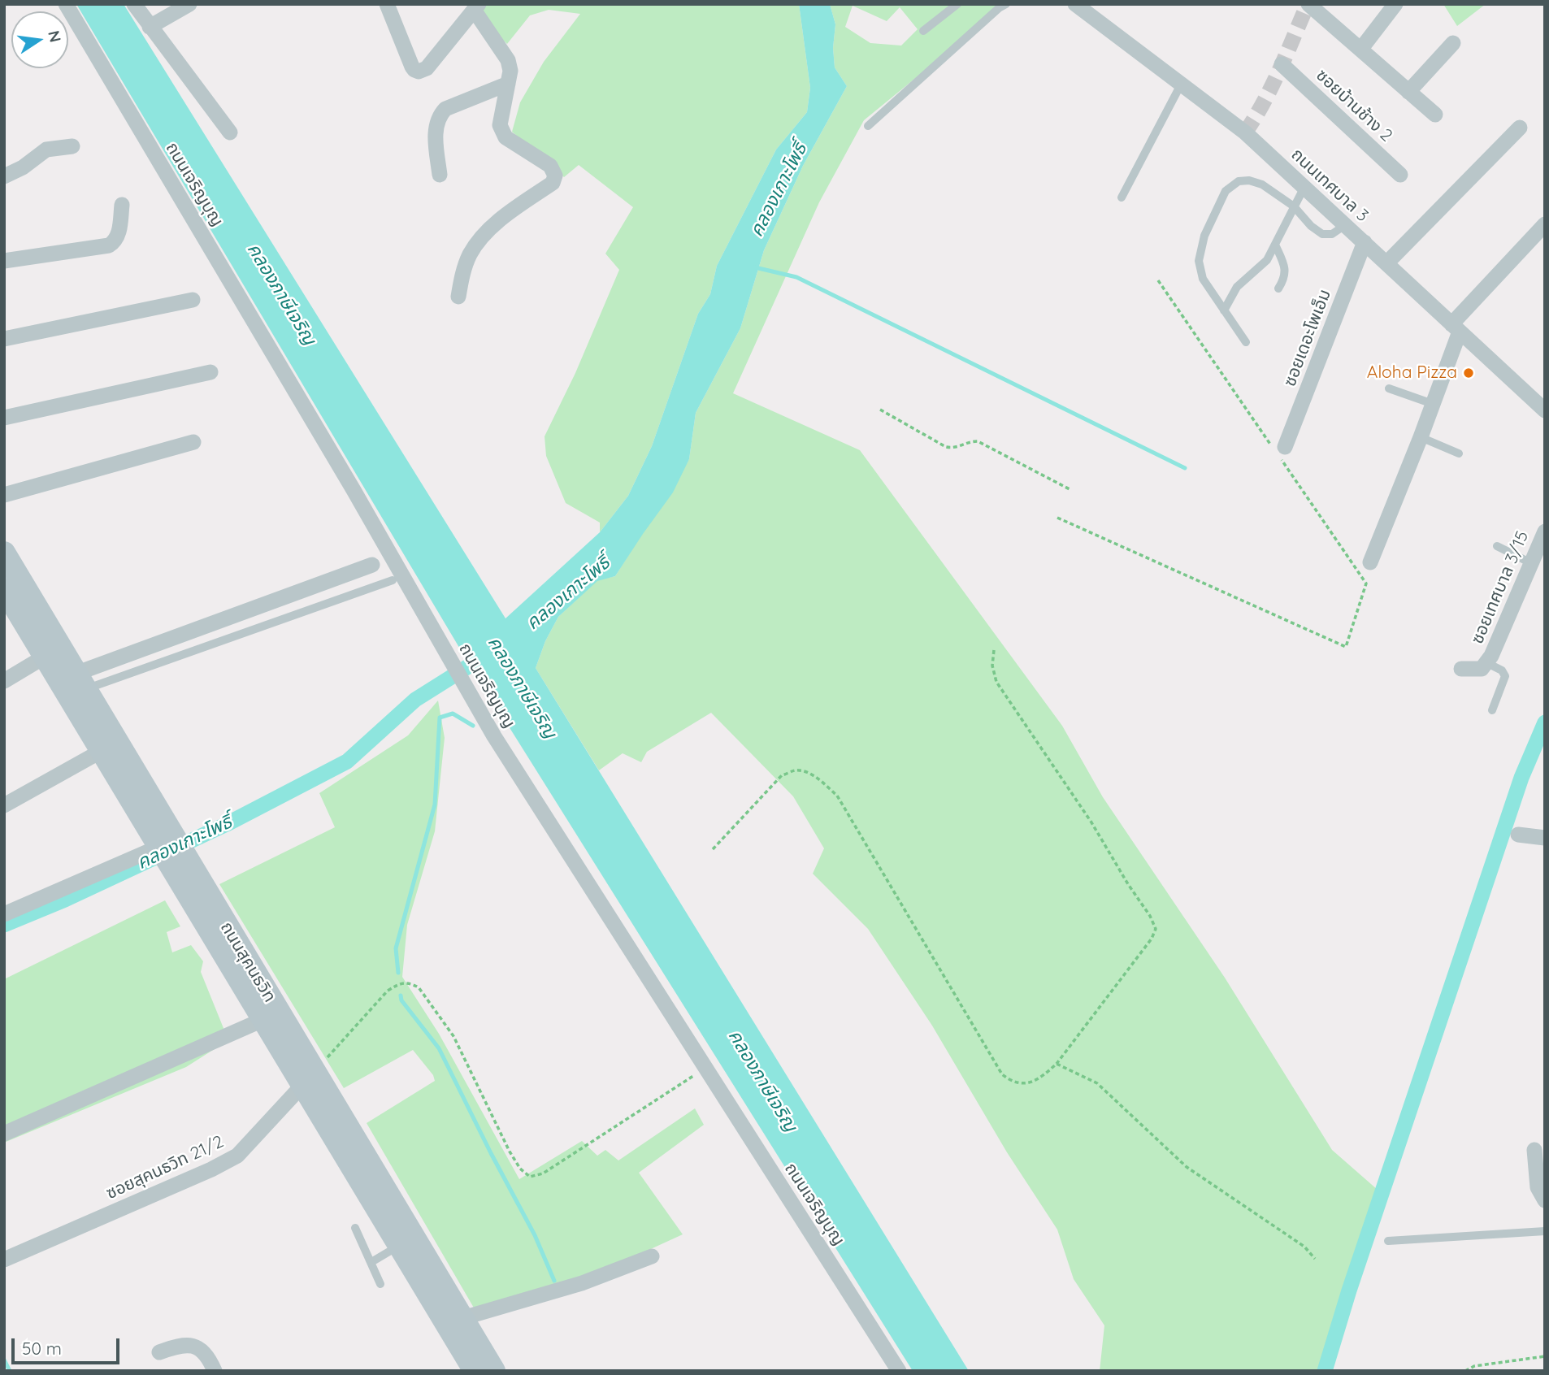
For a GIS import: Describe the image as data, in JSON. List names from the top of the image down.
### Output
{
  "streets": {
    "main road": ["ถนนสุคนธวิท"],
    "street": [
      "ซอยบ้านช้าง 2",
      "ถนนเจริญบุญ",
      "ถนนเทศบาล 3",
      "ซอยเดอะโพเอ็ม",
      "ซอยเทศบาล 3/15",
      "ซอยสุคนธวิท 21/2"
    ]
  },
  "crossings": [
    ["ถนนเทศบาล 3", "ซอยเดอะโพเอ็ม"],
    ["ถนนสุคนธวิท", "ซอยสุคนธวิท 21/2"]
  ],
  "water": ["คลองเกาะโพธิ์", "คลองภาษีเจริญ"],
  "places": ["Aloha Pizza"],
  "scale_bar": "50 m",
  "north": "right"
}
